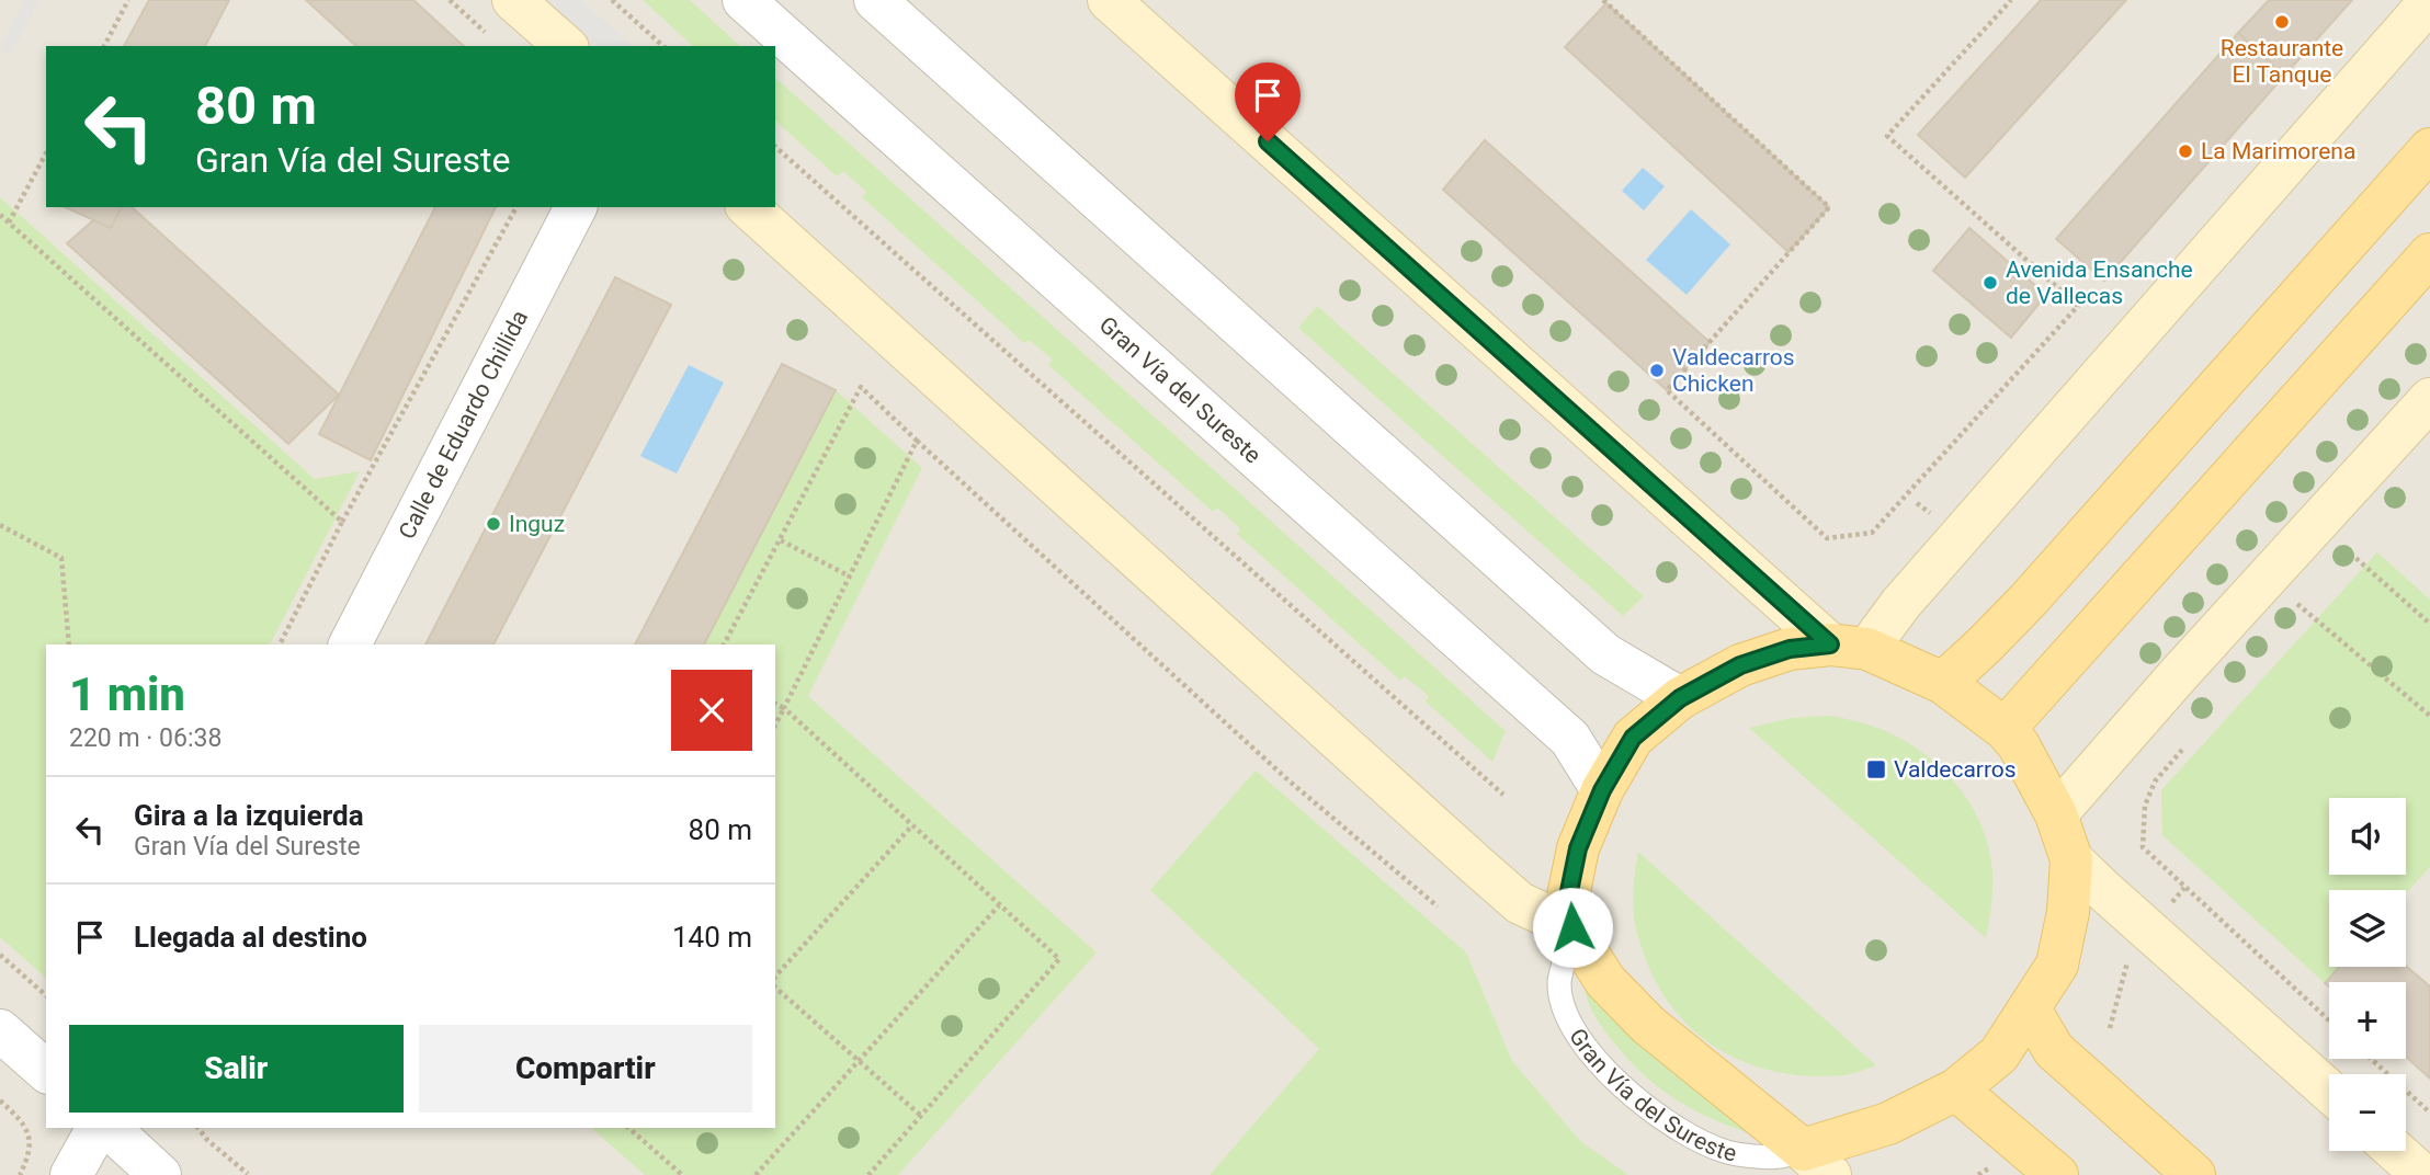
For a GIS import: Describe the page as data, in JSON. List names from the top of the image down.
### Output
{
  "streets": {
    "street": ["Gran Vía del Sureste", "Calle de Eduardo Chillida"]
  },
  "places": {
    "other": [
      "Restaurante El Tanque",
      "La Marimorena",
      "Avenida Ensanche de Vallecas",
      "Valdecarros Chicken",
      "Inguz"
    ],
    "transit": ["Valdecarros"]
  },
  "page": {
    "turn": ["80 m", "Gran Vía del Sureste"],
    "heading": ["1 min", "220 m · 06:38"],
    "list": [
      {
        "name": "Gira a la izquierda",
        "note": "Gran Vía del Sureste",
        "value": "80 m"
      },
      {
        "name": "Llegada al destino",
        "value": "140 m"
      }
    ],
    "map_buttons": ["+", "−"],
    "buttons": ["Salir", "Compartir"]
  }
}
